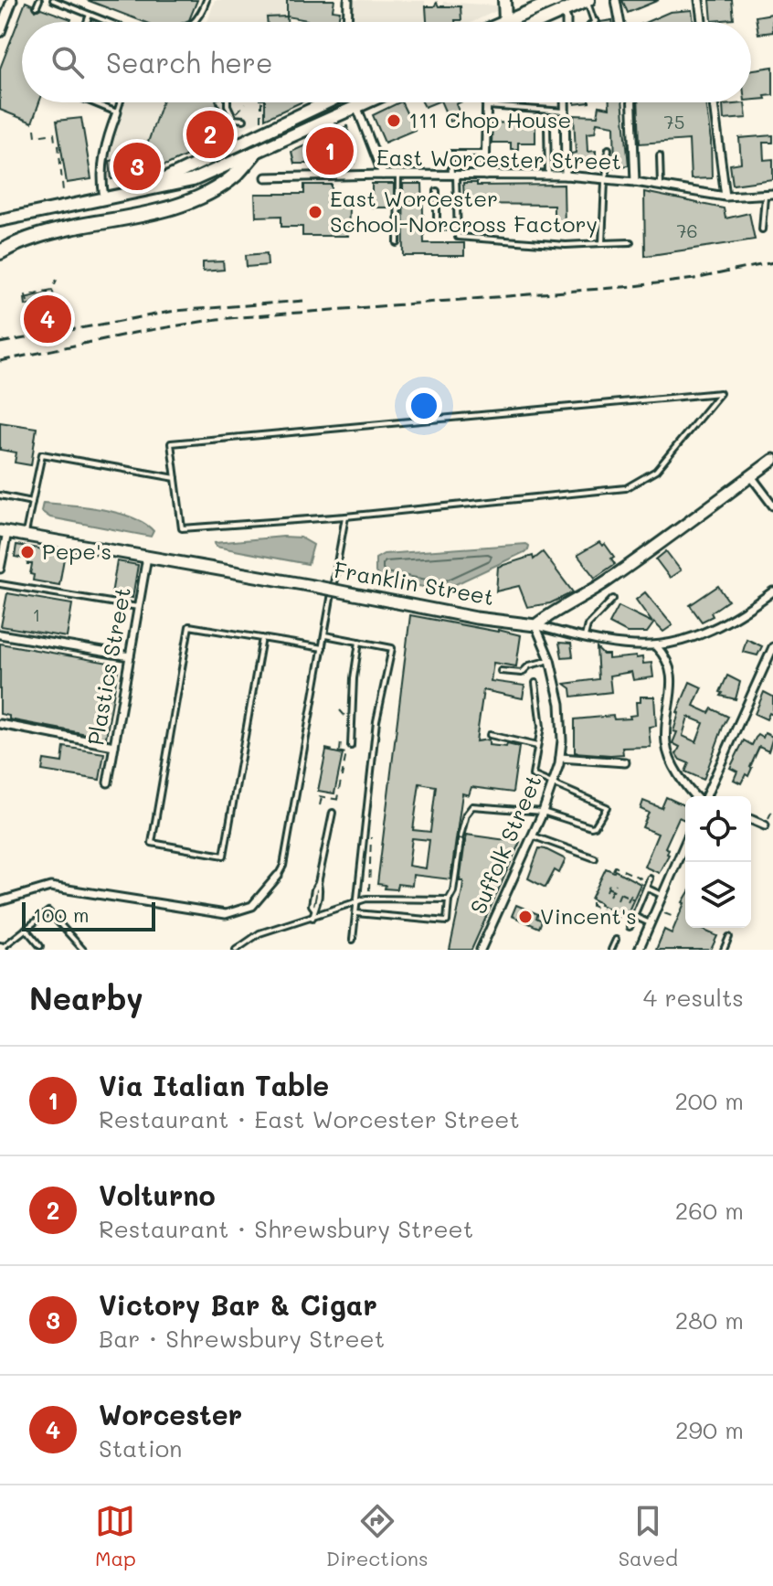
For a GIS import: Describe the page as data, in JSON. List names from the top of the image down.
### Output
{
  "streets": {
    "main road": ["Franklin Street"],
    "street": ["East Worcester Street", "Plastics Street", "Suffolk Street"]
  },
  "crossings": [
    ["Franklin Street", "Plastics Street"],
    ["Franklin Street", "Suffolk Street"]
  ],
  "places": [
    "111 Chop House",
    "East Worcester School-Norcross Factory",
    "Pepe's",
    "Vincent's"
  ],
  "house_numbers": ["75", "76", "1"],
  "scale_bar": "100 m",
  "page": {
    "search": "Search here",
    "pins": [
      "2",
      "1",
      "3",
      "4"
    ],
    "scale": "100 m",
    "heading": ["Nearby", "4 results"],
    "list": [
      {
        "mark": "1",
        "name": "Via Italian Table",
        "note": "Restaurant · East Worcester Street",
        "value": "200 m"
      },
      {
        "mark": "2",
        "name": "Volturno",
        "note": "Restaurant · Shrewsbury Street",
        "value": "260 m"
      },
      {
        "mark": "3",
        "name": "Victory Bar & Cigar",
        "note": "Bar · Shrewsbury Street",
        "value": "280 m"
      },
      {
        "mark": "4",
        "name": "Worcester",
        "note": "Station",
        "value": "290 m"
      }
    ],
    "nav": ["Map", "Directions", "Saved"]
  }
}
